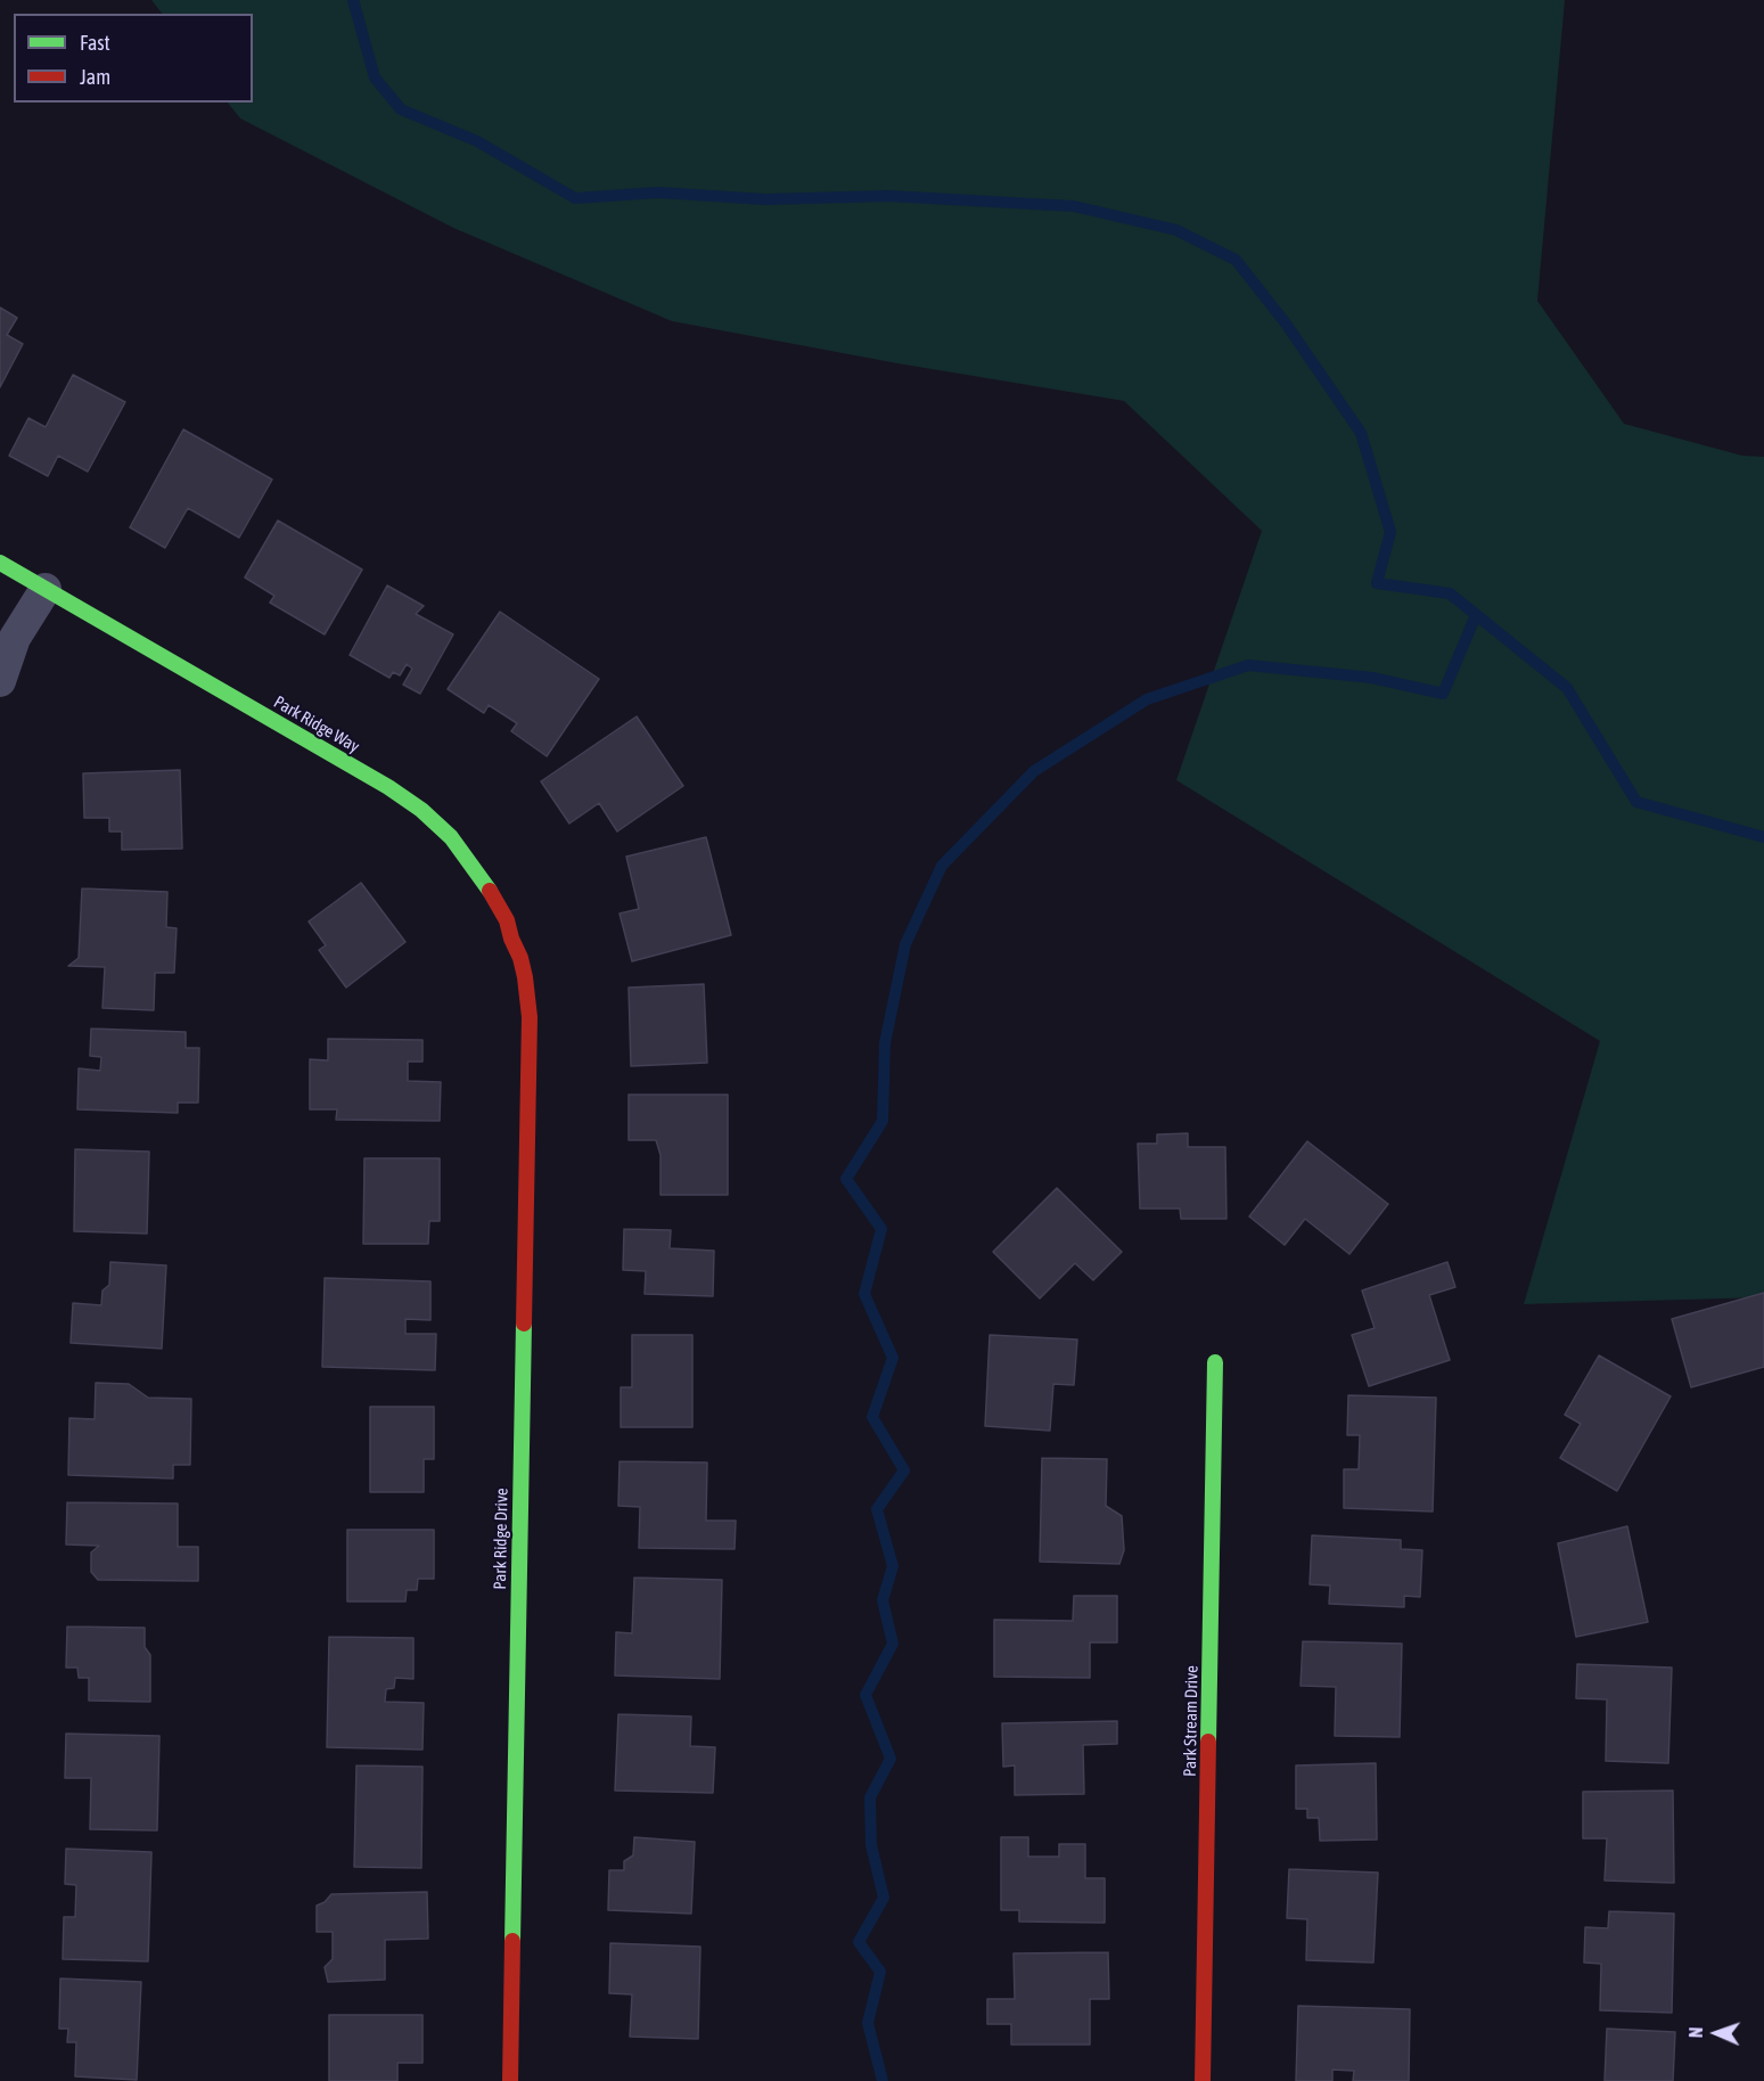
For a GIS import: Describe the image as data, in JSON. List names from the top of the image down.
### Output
{
  "streets": {
    "street": ["Park Ridge Way", "Park Ridge Drive", "Park Stream Drive"]
  },
  "crossings": [
    ["Park Ridge Way", "Park Ridge Drive"]
  ],
  "legend": ["Fast", "Jam"],
  "north": "left"
}
